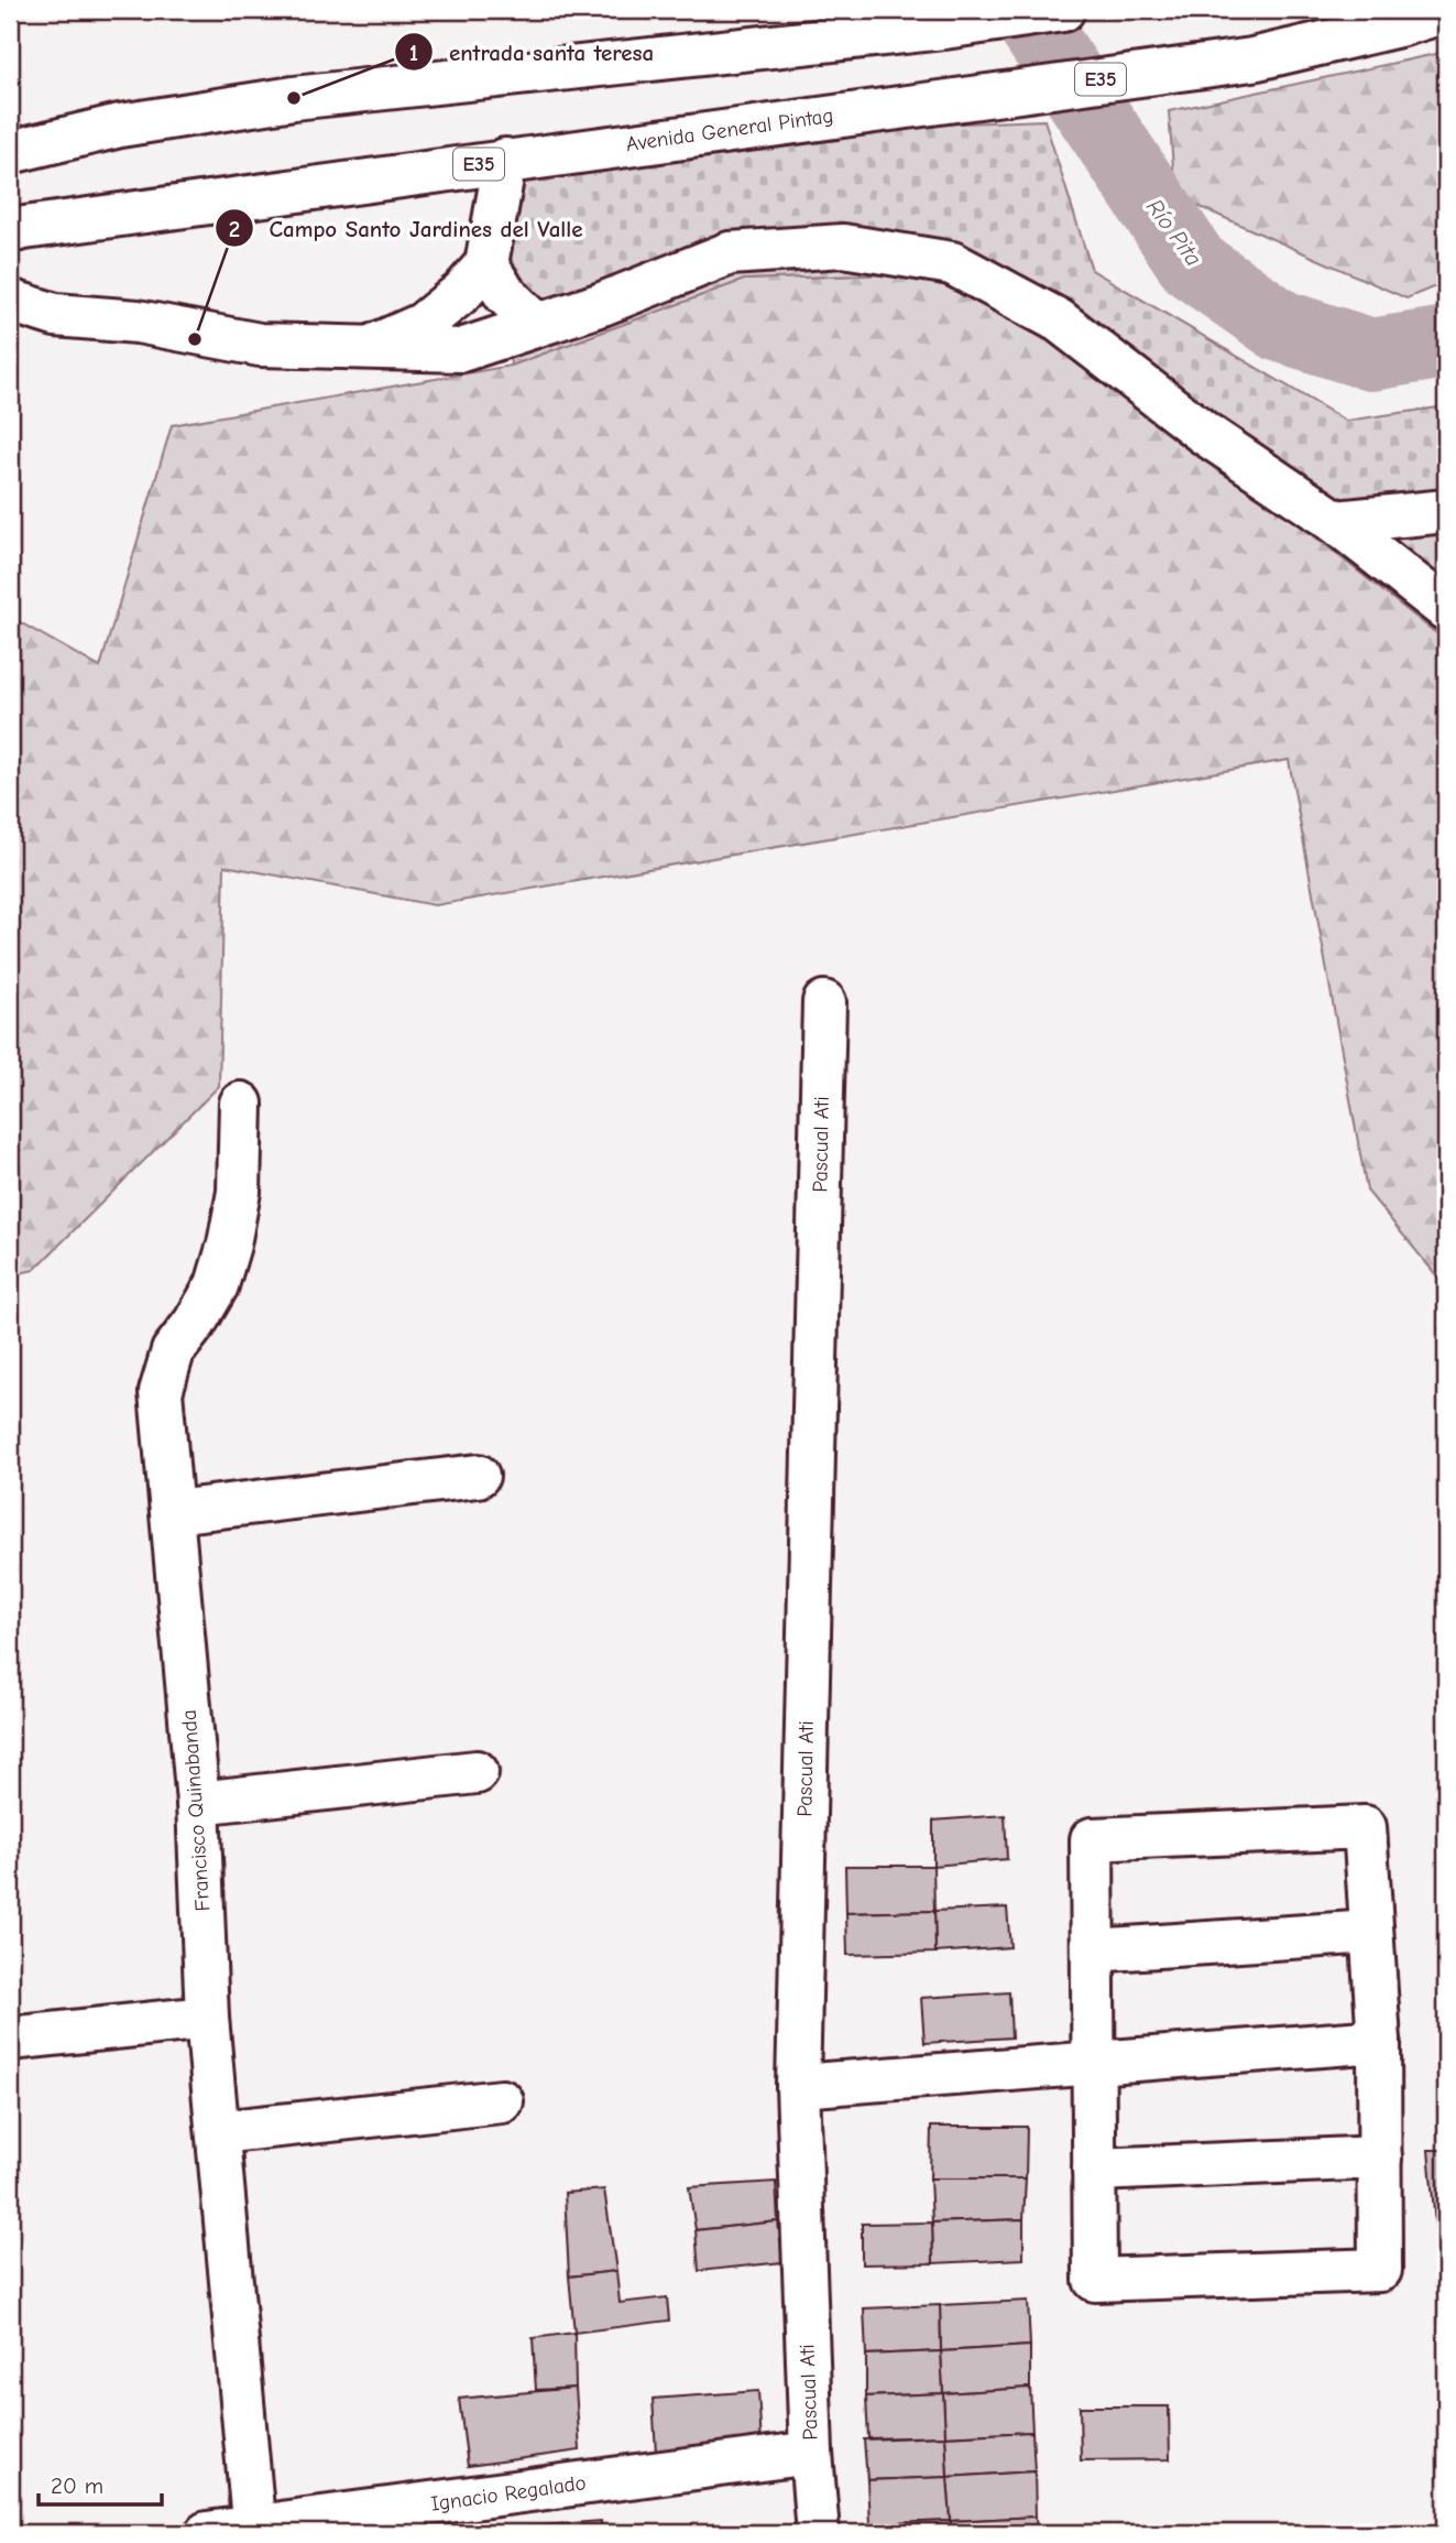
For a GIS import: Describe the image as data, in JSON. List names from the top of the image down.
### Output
{
  "streets": {
    "main road": [
      "E35",
      "Avenida General Pintag",
      "Pascual Ati",
      "Francisco Quinabanda",
      "Ignacio Regalado"
    ]
  },
  "crossings": [
    ["Pascual Ati", "Ignacio Regalado"],
    ["Francisco Quinabanda", "Ignacio Regalado"]
  ],
  "water": ["Río Pita"],
  "places": ["entrada santa teresa", "Campo Santo Jardines del Valle"],
  "scale_bar": "20 m"
}
